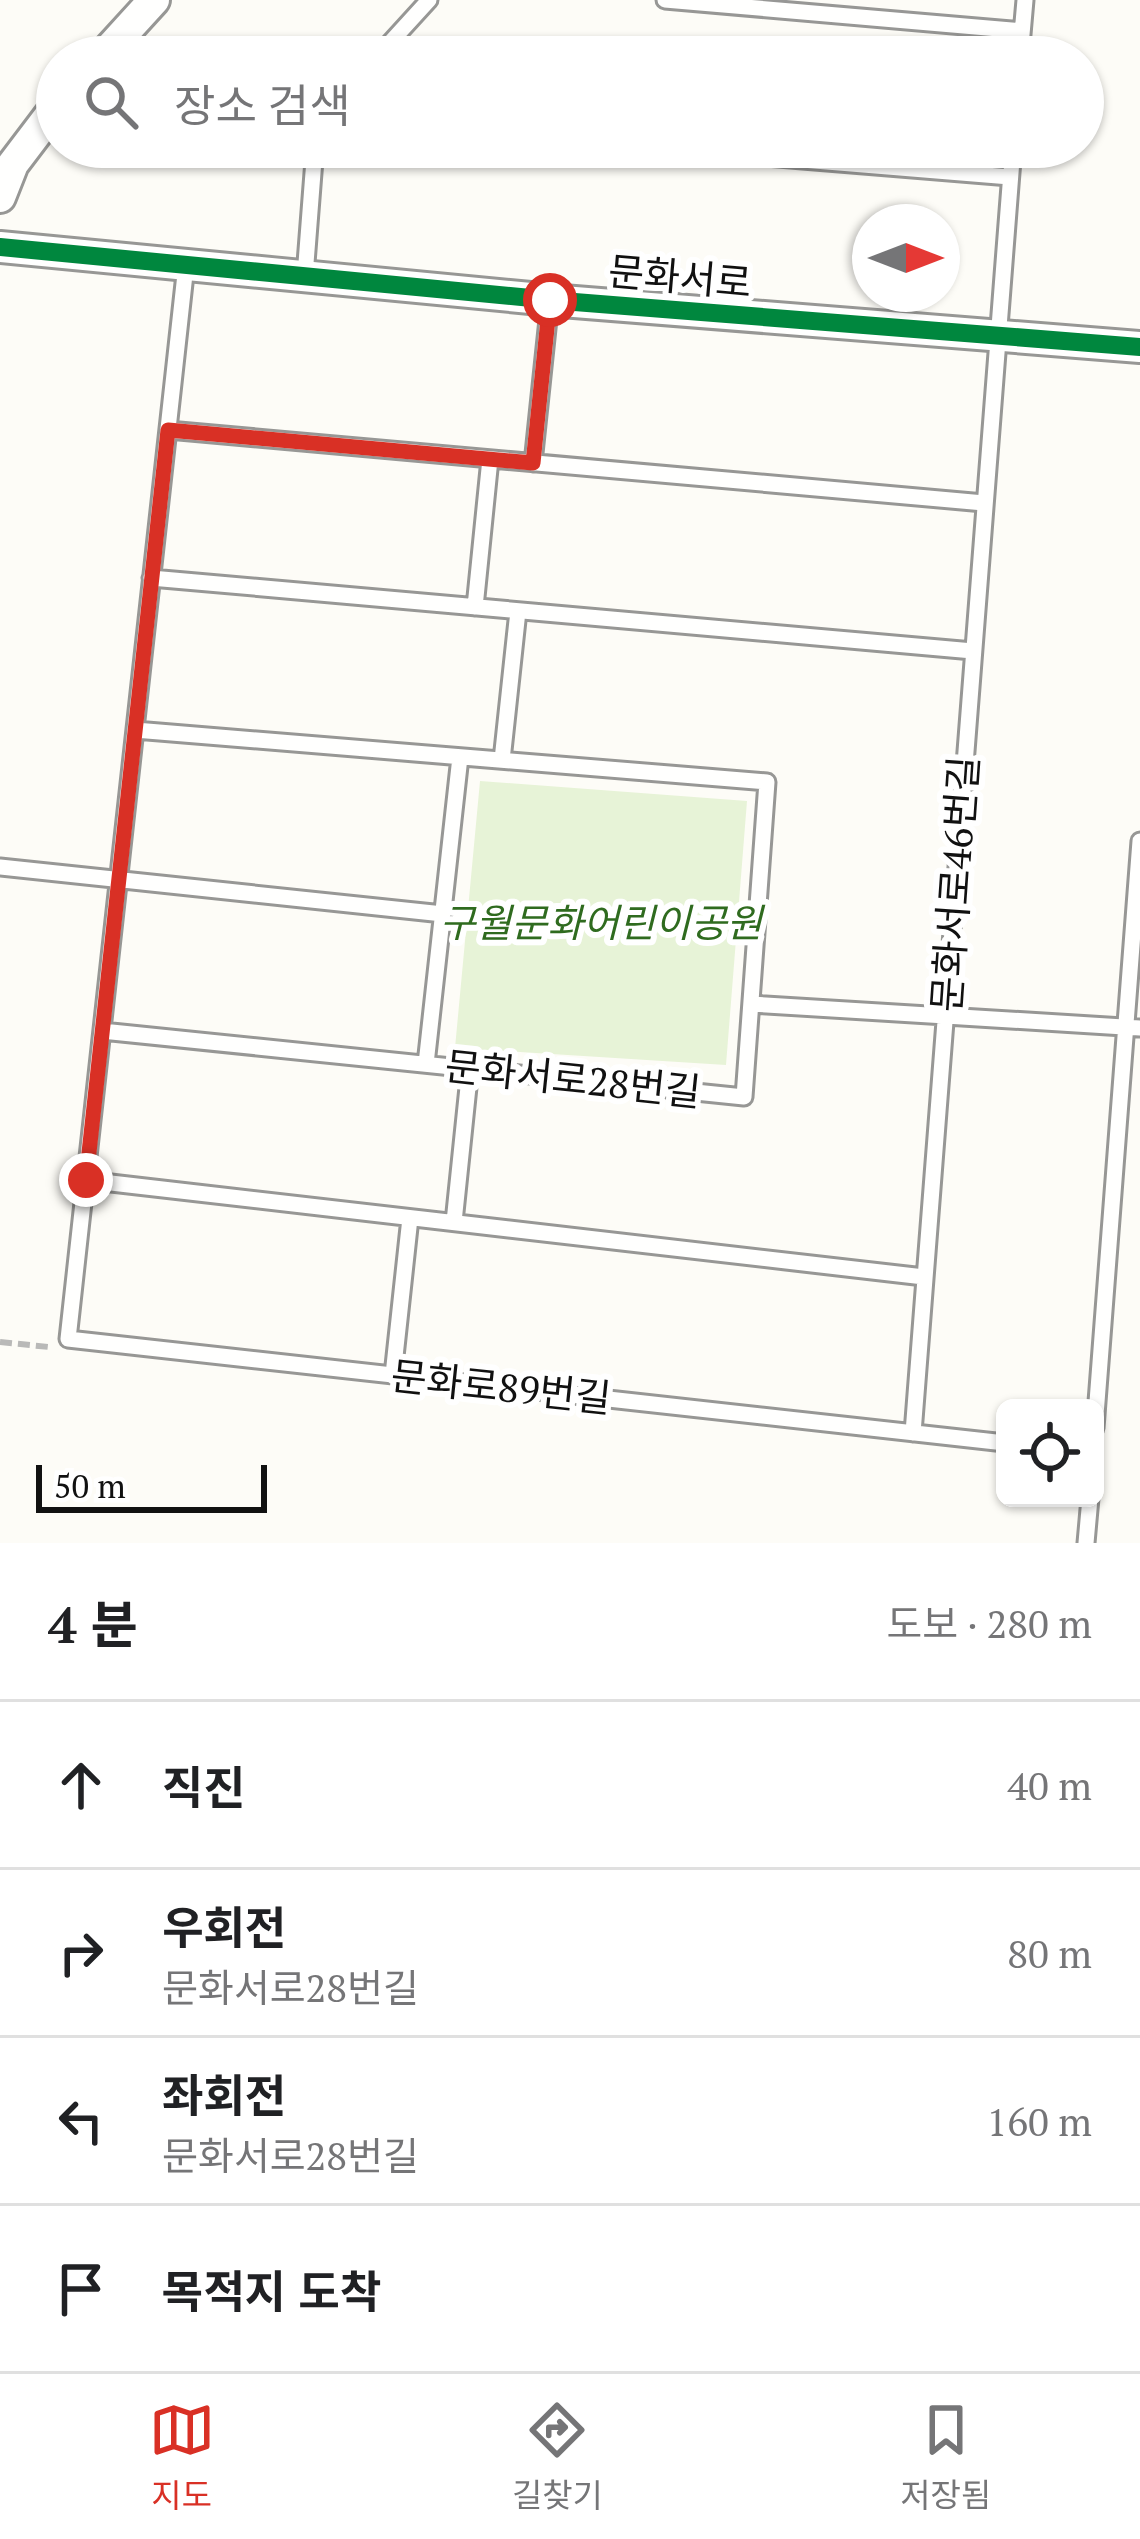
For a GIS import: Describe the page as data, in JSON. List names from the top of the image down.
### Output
{
  "streets": {
    "street": ["문화서로"],
    "lane": ["문화서로46번길", "문화서로28번길", "문화로89번길"]
  },
  "crossings": [
    ["문화서로", "문화서로46번길"],
    ["문화서로46번길", "문화로89번길"]
  ],
  "parks": ["구월문화어린이공원"],
  "scale_bar": "50 m",
  "north": "right",
  "page": {
    "search": "장소 검색",
    "scale": "50 m",
    "heading": ["4 분", "도보 · 280 m"],
    "list": [
      ["직진", "40 m"],
      ["우회전", "문화서로28번길", "80 m"],
      ["좌회전", "문화서로28번길", "160 m"],
      "목적지 도착"
    ],
    "nav": ["지도", "길찾기", "저장됨"]
  }
}
